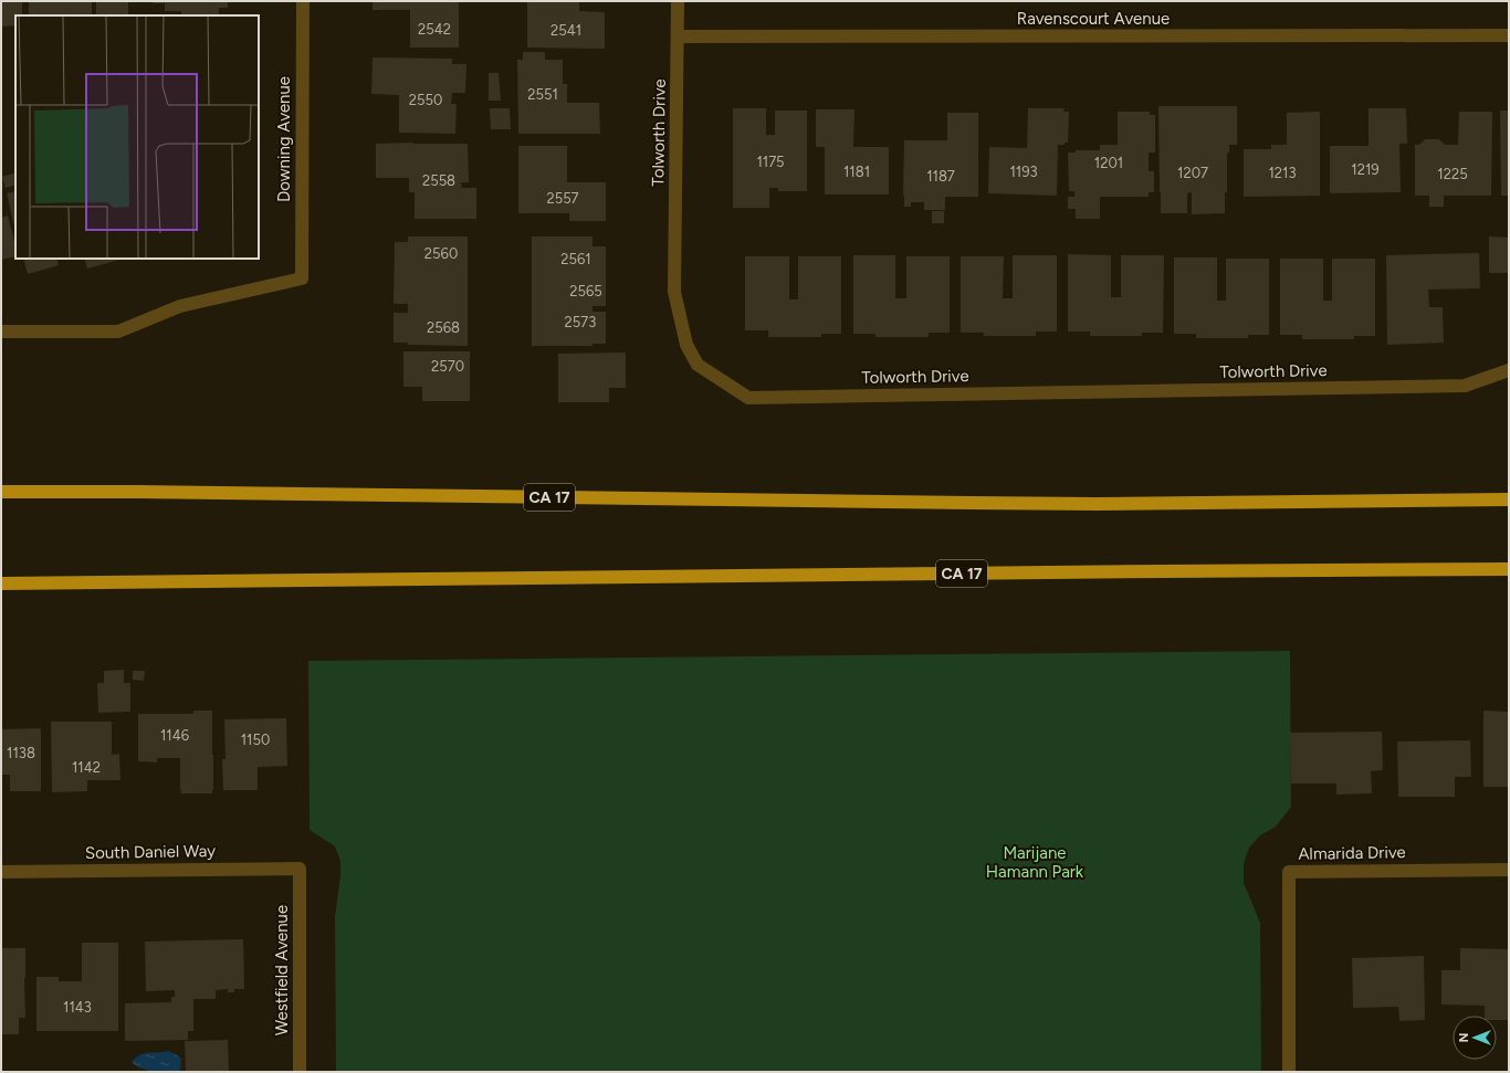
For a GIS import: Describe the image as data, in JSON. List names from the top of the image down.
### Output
{
  "streets": {
    "highway": ["CA 17"],
    "street": [
      "Ravenscourt Avenue",
      "Tolworth Drive",
      "Downing Avenue",
      "South Daniel Way",
      "Almarida Drive",
      "Westfield Avenue"
    ]
  },
  "crossings": [
    ["Ravenscourt Avenue", "Tolworth Drive"],
    ["South Daniel Way", "Westfield Avenue"]
  ],
  "parks": ["Marijane Hamann Park"],
  "house_numbers": [
    "2542",
    "2541",
    "2551",
    "2550",
    "1175",
    "1201",
    "1219",
    "1181",
    "1193",
    "1207",
    "1213",
    "1225",
    "1187",
    "2558",
    "2557",
    "2560",
    "2561",
    "2565",
    "2573",
    "2568",
    "2570",
    "1146",
    "1150",
    "1138",
    "1142",
    "1143"
  ],
  "north": "left"
}
